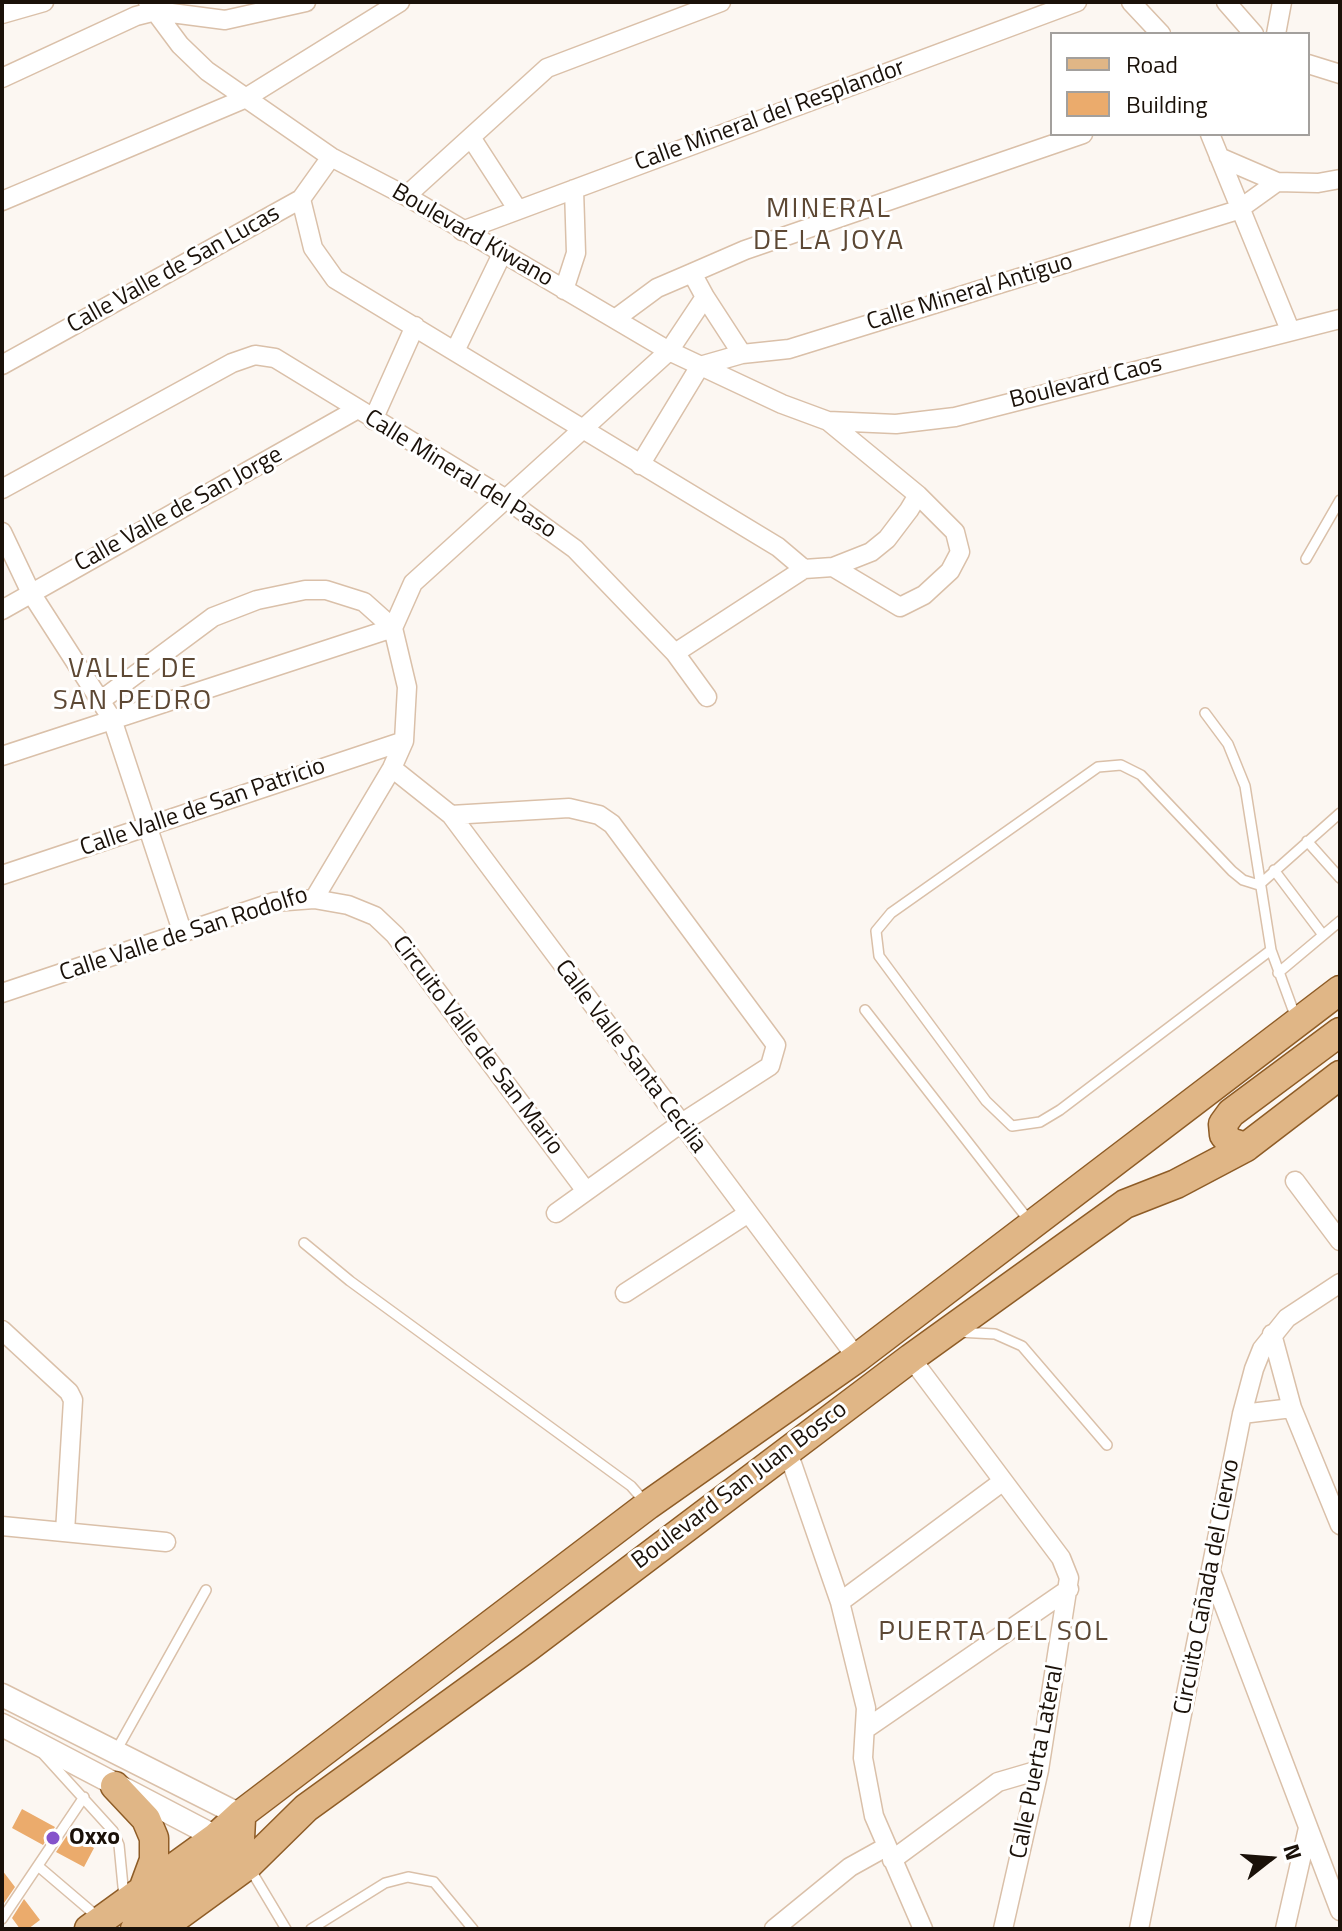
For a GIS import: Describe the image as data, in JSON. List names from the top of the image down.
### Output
{
  "streets": {
    "main road": ["Boulevard San Juan Bosco"],
    "street": [
      "Calle Mineral del Resplandor",
      "Boulevard Kiwano",
      "Calle Valle de San Lucas",
      "Calle Mineral Antiguo",
      "Boulevard Caos",
      "Calle Mineral del Paso",
      "Calle Valle de San Jorge",
      "Calle Valle de San Patricio",
      "Calle Valle de San Rodolfo",
      "Circuito Valle de San Mario",
      "Calle Valle Santa Cecilia",
      "Circuito Cañada del Ciervo",
      "Calle Puerta Lateral"
    ]
  },
  "crossings": [
    ["Calle Mineral del Resplandor", "Boulevard Kiwano"],
    ["Boulevard Kiwano", "Calle Valle de San Lucas"],
    ["Boulevard Kiwano", "Calle Mineral Antiguo"],
    ["Boulevard Kiwano", "Boulevard Caos"],
    ["Calle Mineral del Paso", "Calle Valle de San Jorge"],
    ["Calle Valle de San Patricio", "Calle Valle de San Rodolfo"],
    ["Calle Valle de San Rodolfo", "Circuito Valle de San Mario"],
    ["Calle Valle de San Rodolfo", "Calle Valle Santa Cecilia"],
    ["Calle Valle Santa Cecilia", "Boulevard San Juan Bosco"],
    ["Boulevard San Juan Bosco", "Calle Puerta Lateral"]
  ],
  "districts": ["MINERAL DE LA JOYA", "VALLE DE SAN PEDRO", "PUERTA DEL SOL"],
  "places": ["Oxxo"],
  "legend": ["Road", "Building"],
  "north": "right"
}
